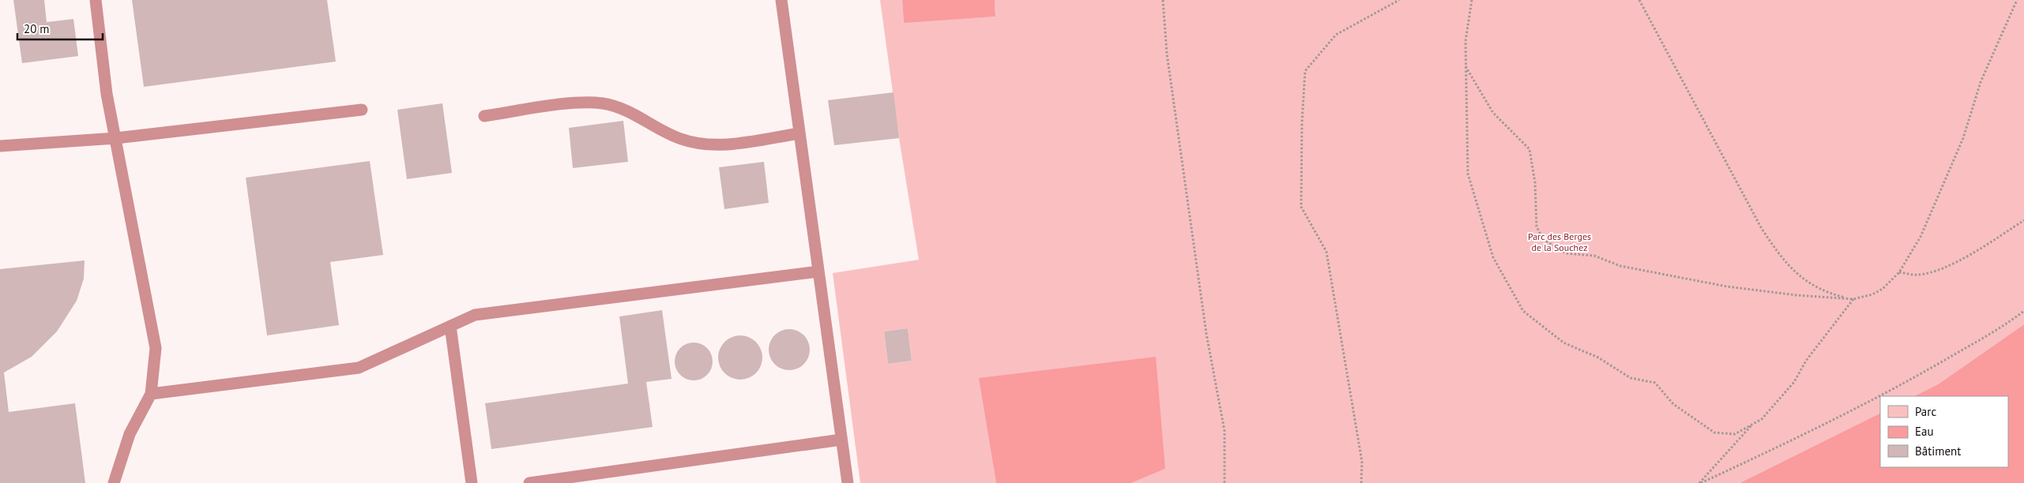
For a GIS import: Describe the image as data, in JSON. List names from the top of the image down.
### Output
{
  "parks": ["Parc des Berges de la Souchez"],
  "legend": ["Parc", "Eau", "Bâtiment"],
  "scale_bar": "20 m"
}
